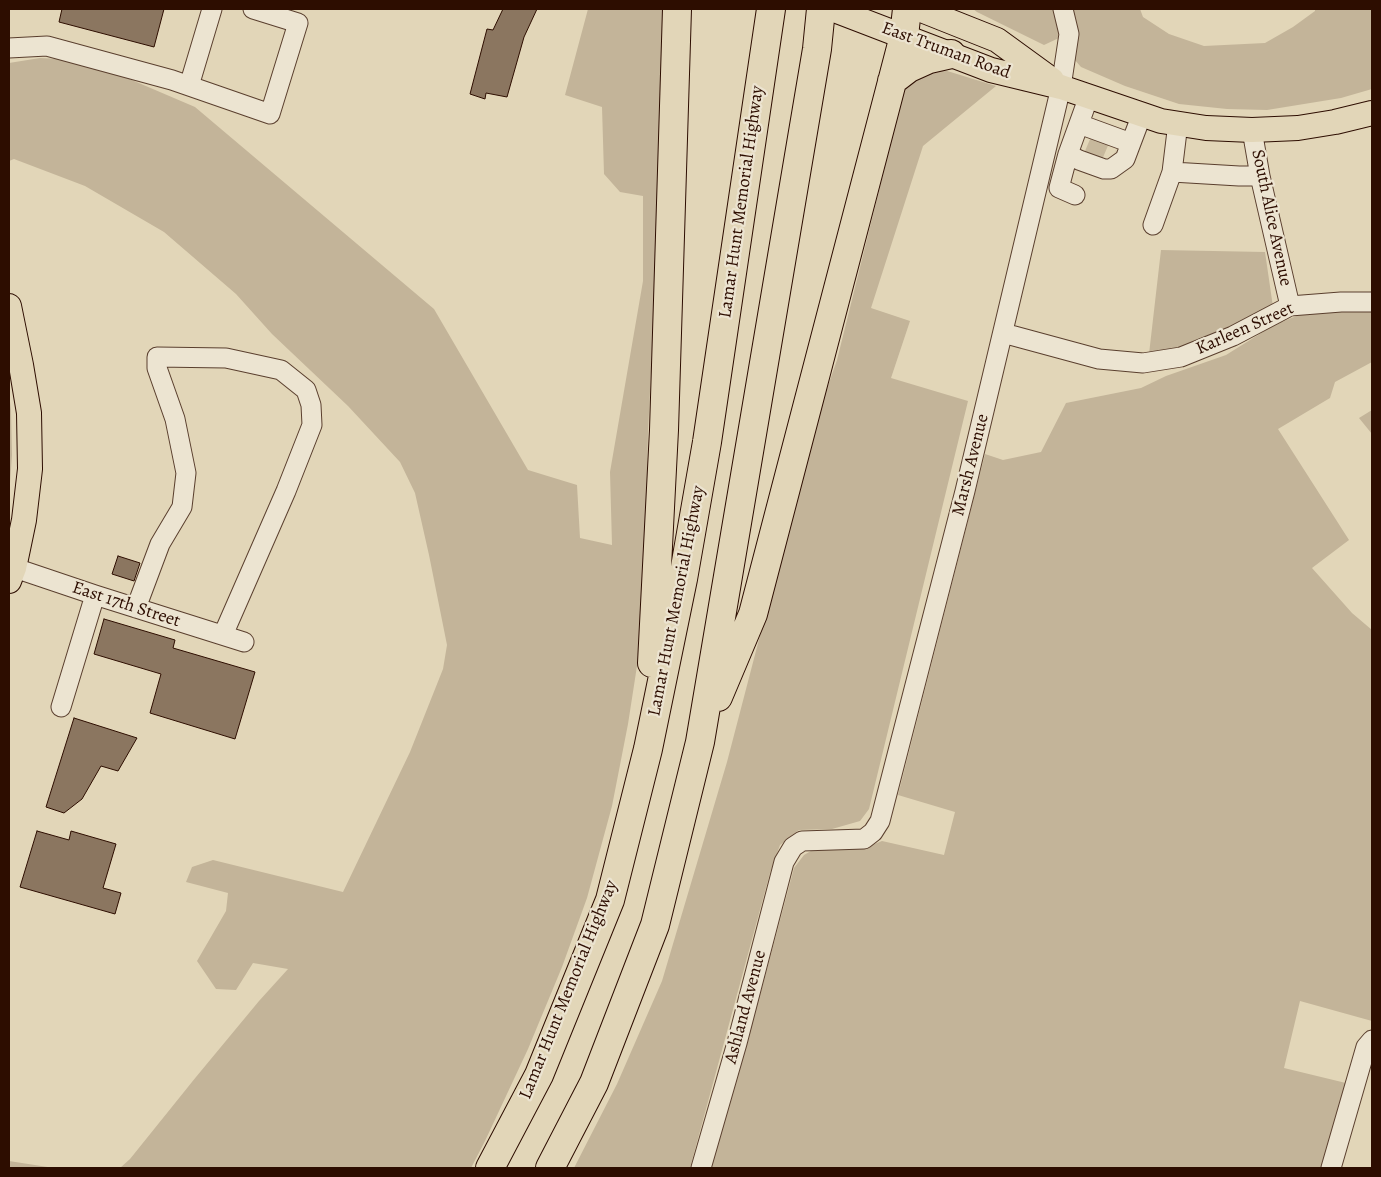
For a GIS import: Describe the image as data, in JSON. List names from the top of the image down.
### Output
{
  "streets": {
    "highway": ["Lamar Hunt Memorial Highway"],
    "main road": ["East Truman Road"],
    "street": [
      "South Alice Avenue",
      "Karleen Street",
      "Marsh Avenue",
      "East 17th Street",
      "Ashland Avenue"
    ]
  },
  "crossings": [
    ["East Truman Road", "South Alice Avenue"],
    ["East Truman Road", "Marsh Avenue"],
    ["South Alice Avenue", "Karleen Street"],
    ["Karleen Street", "Marsh Avenue"],
    ["Marsh Avenue", "Ashland Avenue"]
  ]
}
